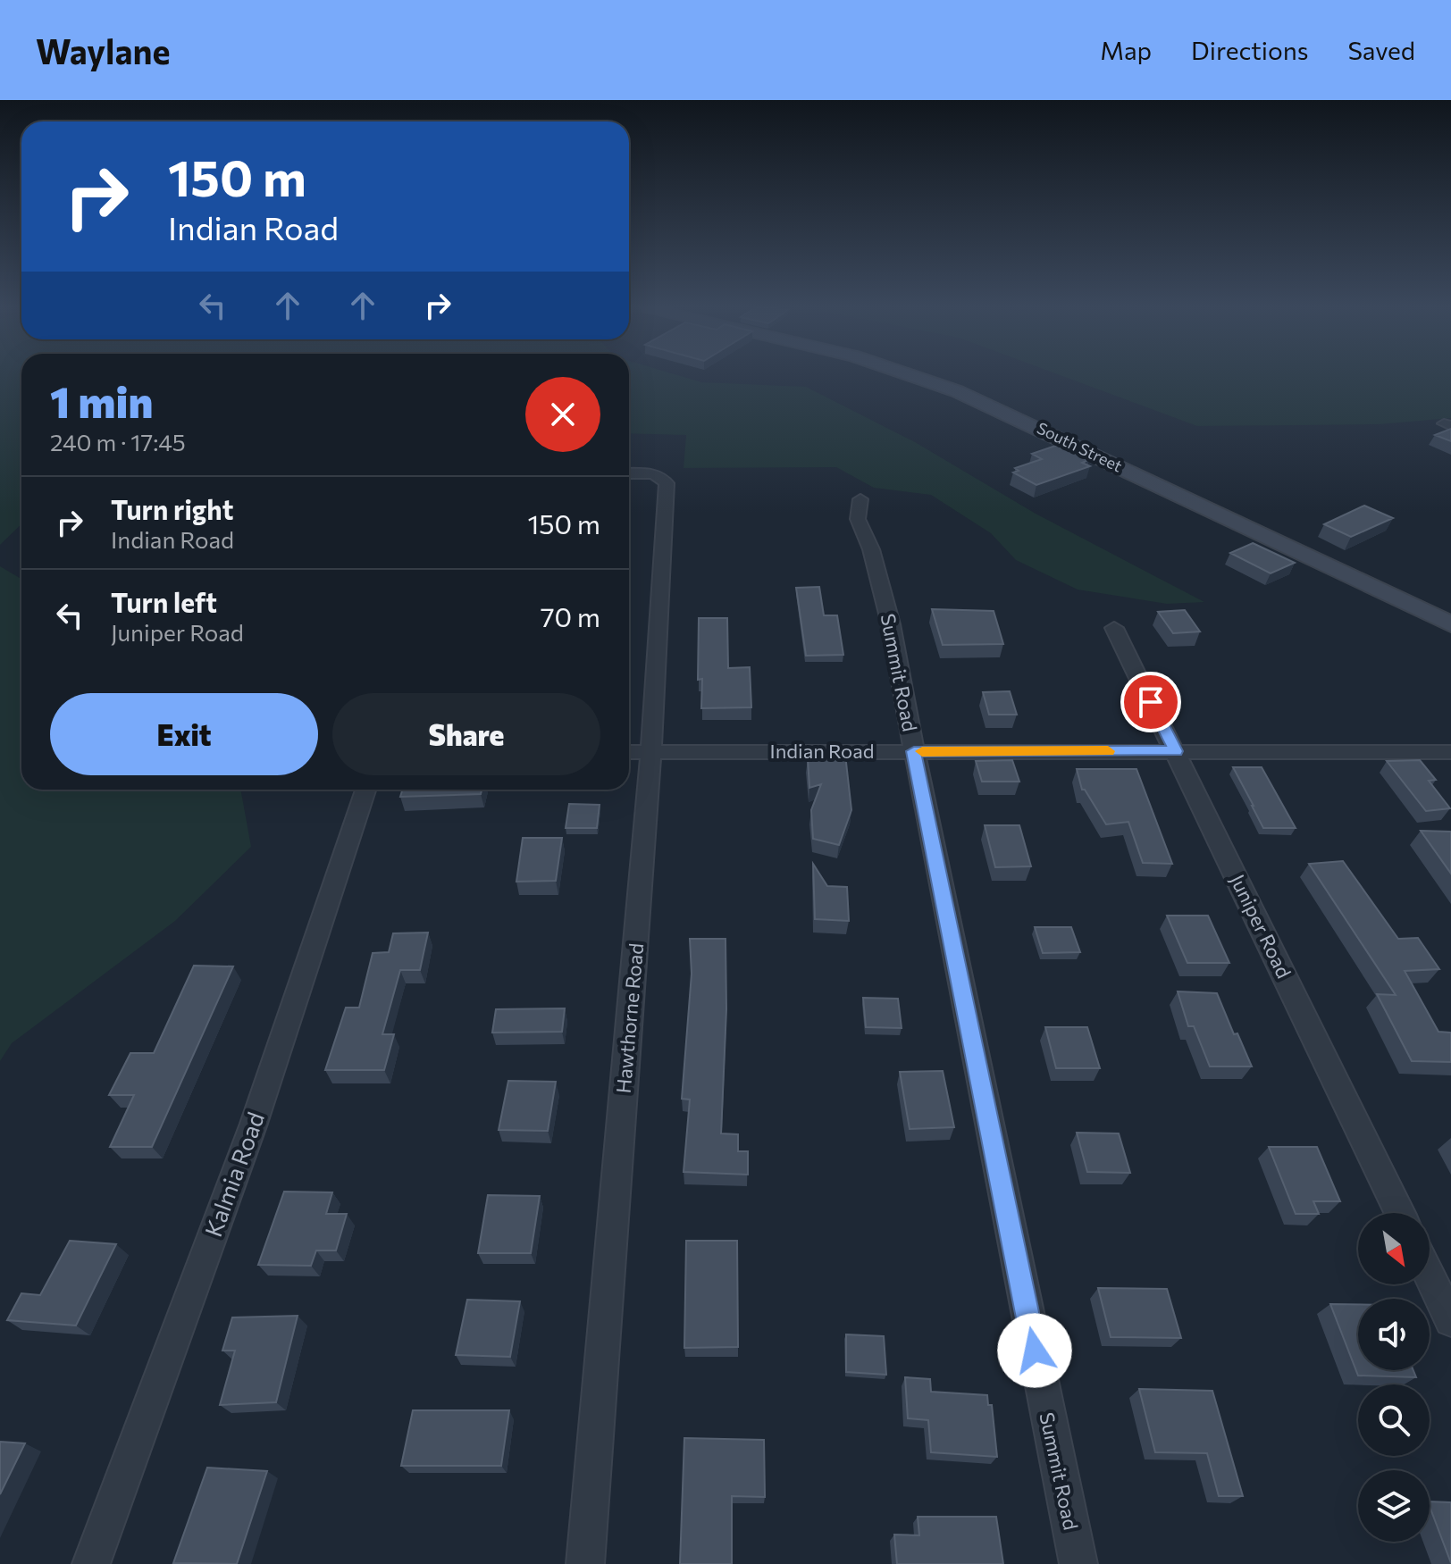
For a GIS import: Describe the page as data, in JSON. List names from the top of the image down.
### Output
{
  "streets": {
    "main road": ["South Street"],
    "street": [
      "Summit Road",
      "Indian Road",
      "Juniper Road",
      "Hawthorne Road",
      "Kalmia Road"
    ]
  },
  "crossings": [
    ["Summit Road", "Indian Road"],
    ["Indian Road", "Juniper Road"],
    ["Indian Road", "Hawthorne Road"]
  ],
  "north": "bottom right",
  "page": {
    "header": "Waylane",
    "nav": ["Map", "Directions", "Saved"],
    "turn": ["150 m", "Indian Road"],
    "heading": ["1 min", "240 m · 17:45"],
    "list": [
      {
        "name": "Turn right",
        "note": "Indian Road",
        "value": "150 m"
      },
      {
        "name": "Turn left",
        "note": "Juniper Road",
        "value": "70 m"
      }
    ],
    "buttons": ["Exit", "Share"]
  }
}
